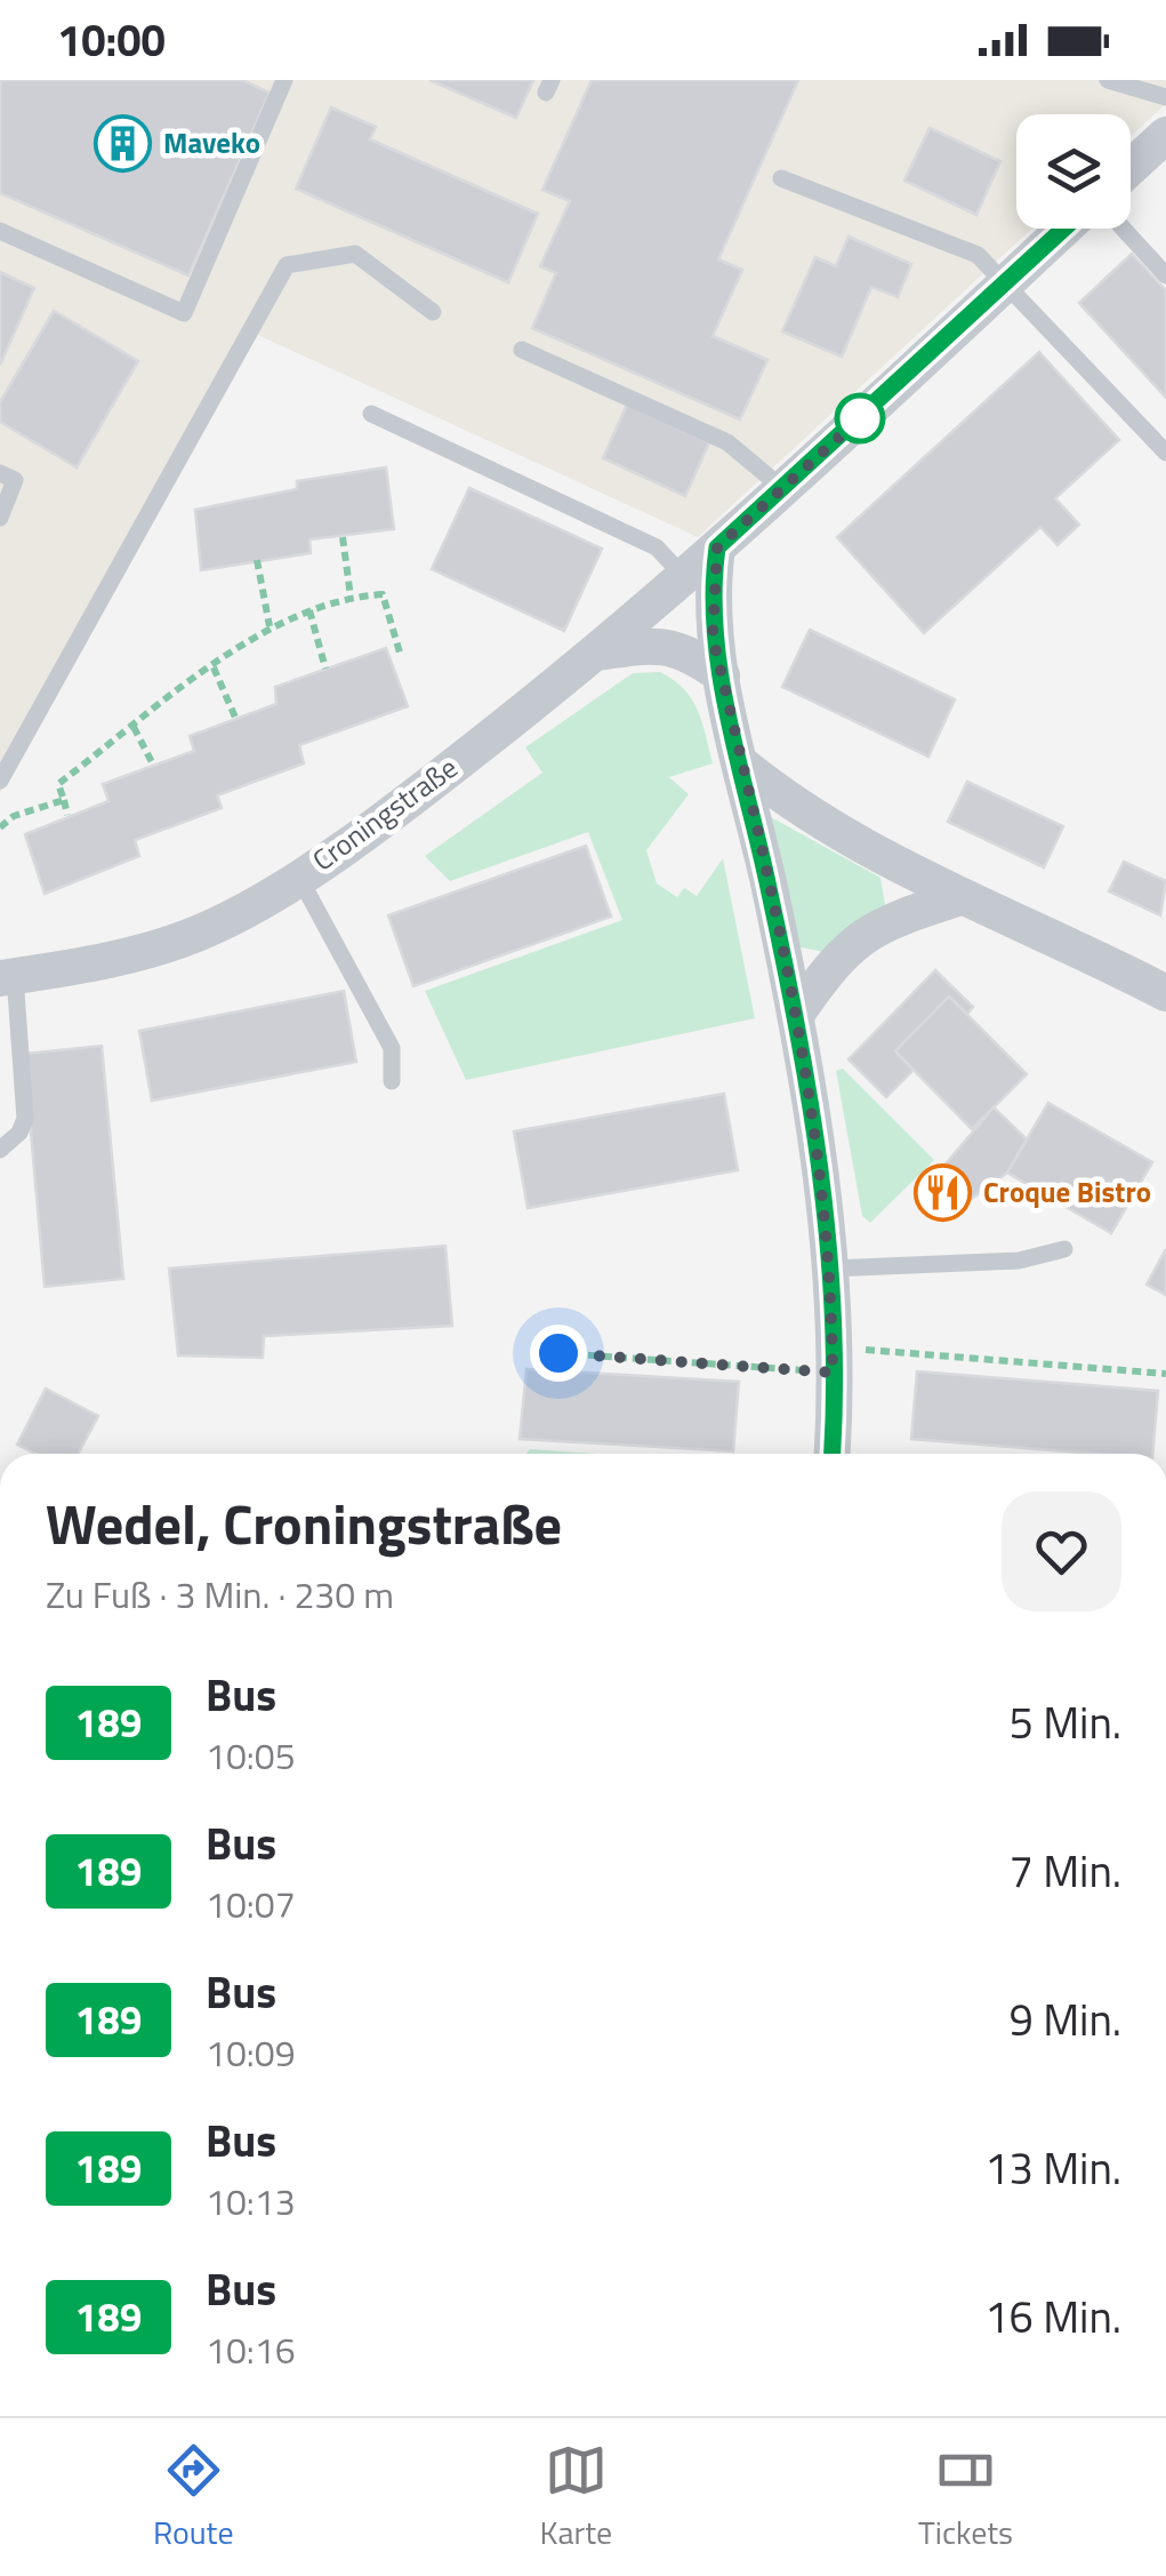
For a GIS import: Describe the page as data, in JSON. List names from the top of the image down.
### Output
{
  "streets": {
    "street": ["Croningstraße"]
  },
  "places": {
    "building": ["Maveko"],
    "restaurant": ["Croque Bistro"]
  },
  "lines": ["bus line 189"],
  "page": {
    "status": "10:00",
    "heading": ["Wedel, Croningstraße", "Zu Fuß · 3 Min. · 230 m"],
    "list": [
      {
        "mark": "189",
        "name": "Bus",
        "note": "10:05",
        "value": "5 Min."
      },
      {
        "mark": "189",
        "name": "Bus",
        "note": "10:07",
        "value": "7 Min."
      },
      {
        "mark": "189",
        "name": "Bus",
        "note": "10:09",
        "value": "9 Min."
      },
      {
        "mark": "189",
        "name": "Bus",
        "note": "10:13",
        "value": "13 Min."
      },
      {
        "mark": "189",
        "name": "Bus",
        "note": "10:16",
        "value": "16 Min."
      }
    ],
    "tabs": ["Route", "Karte", "Tickets"]
  }
}
